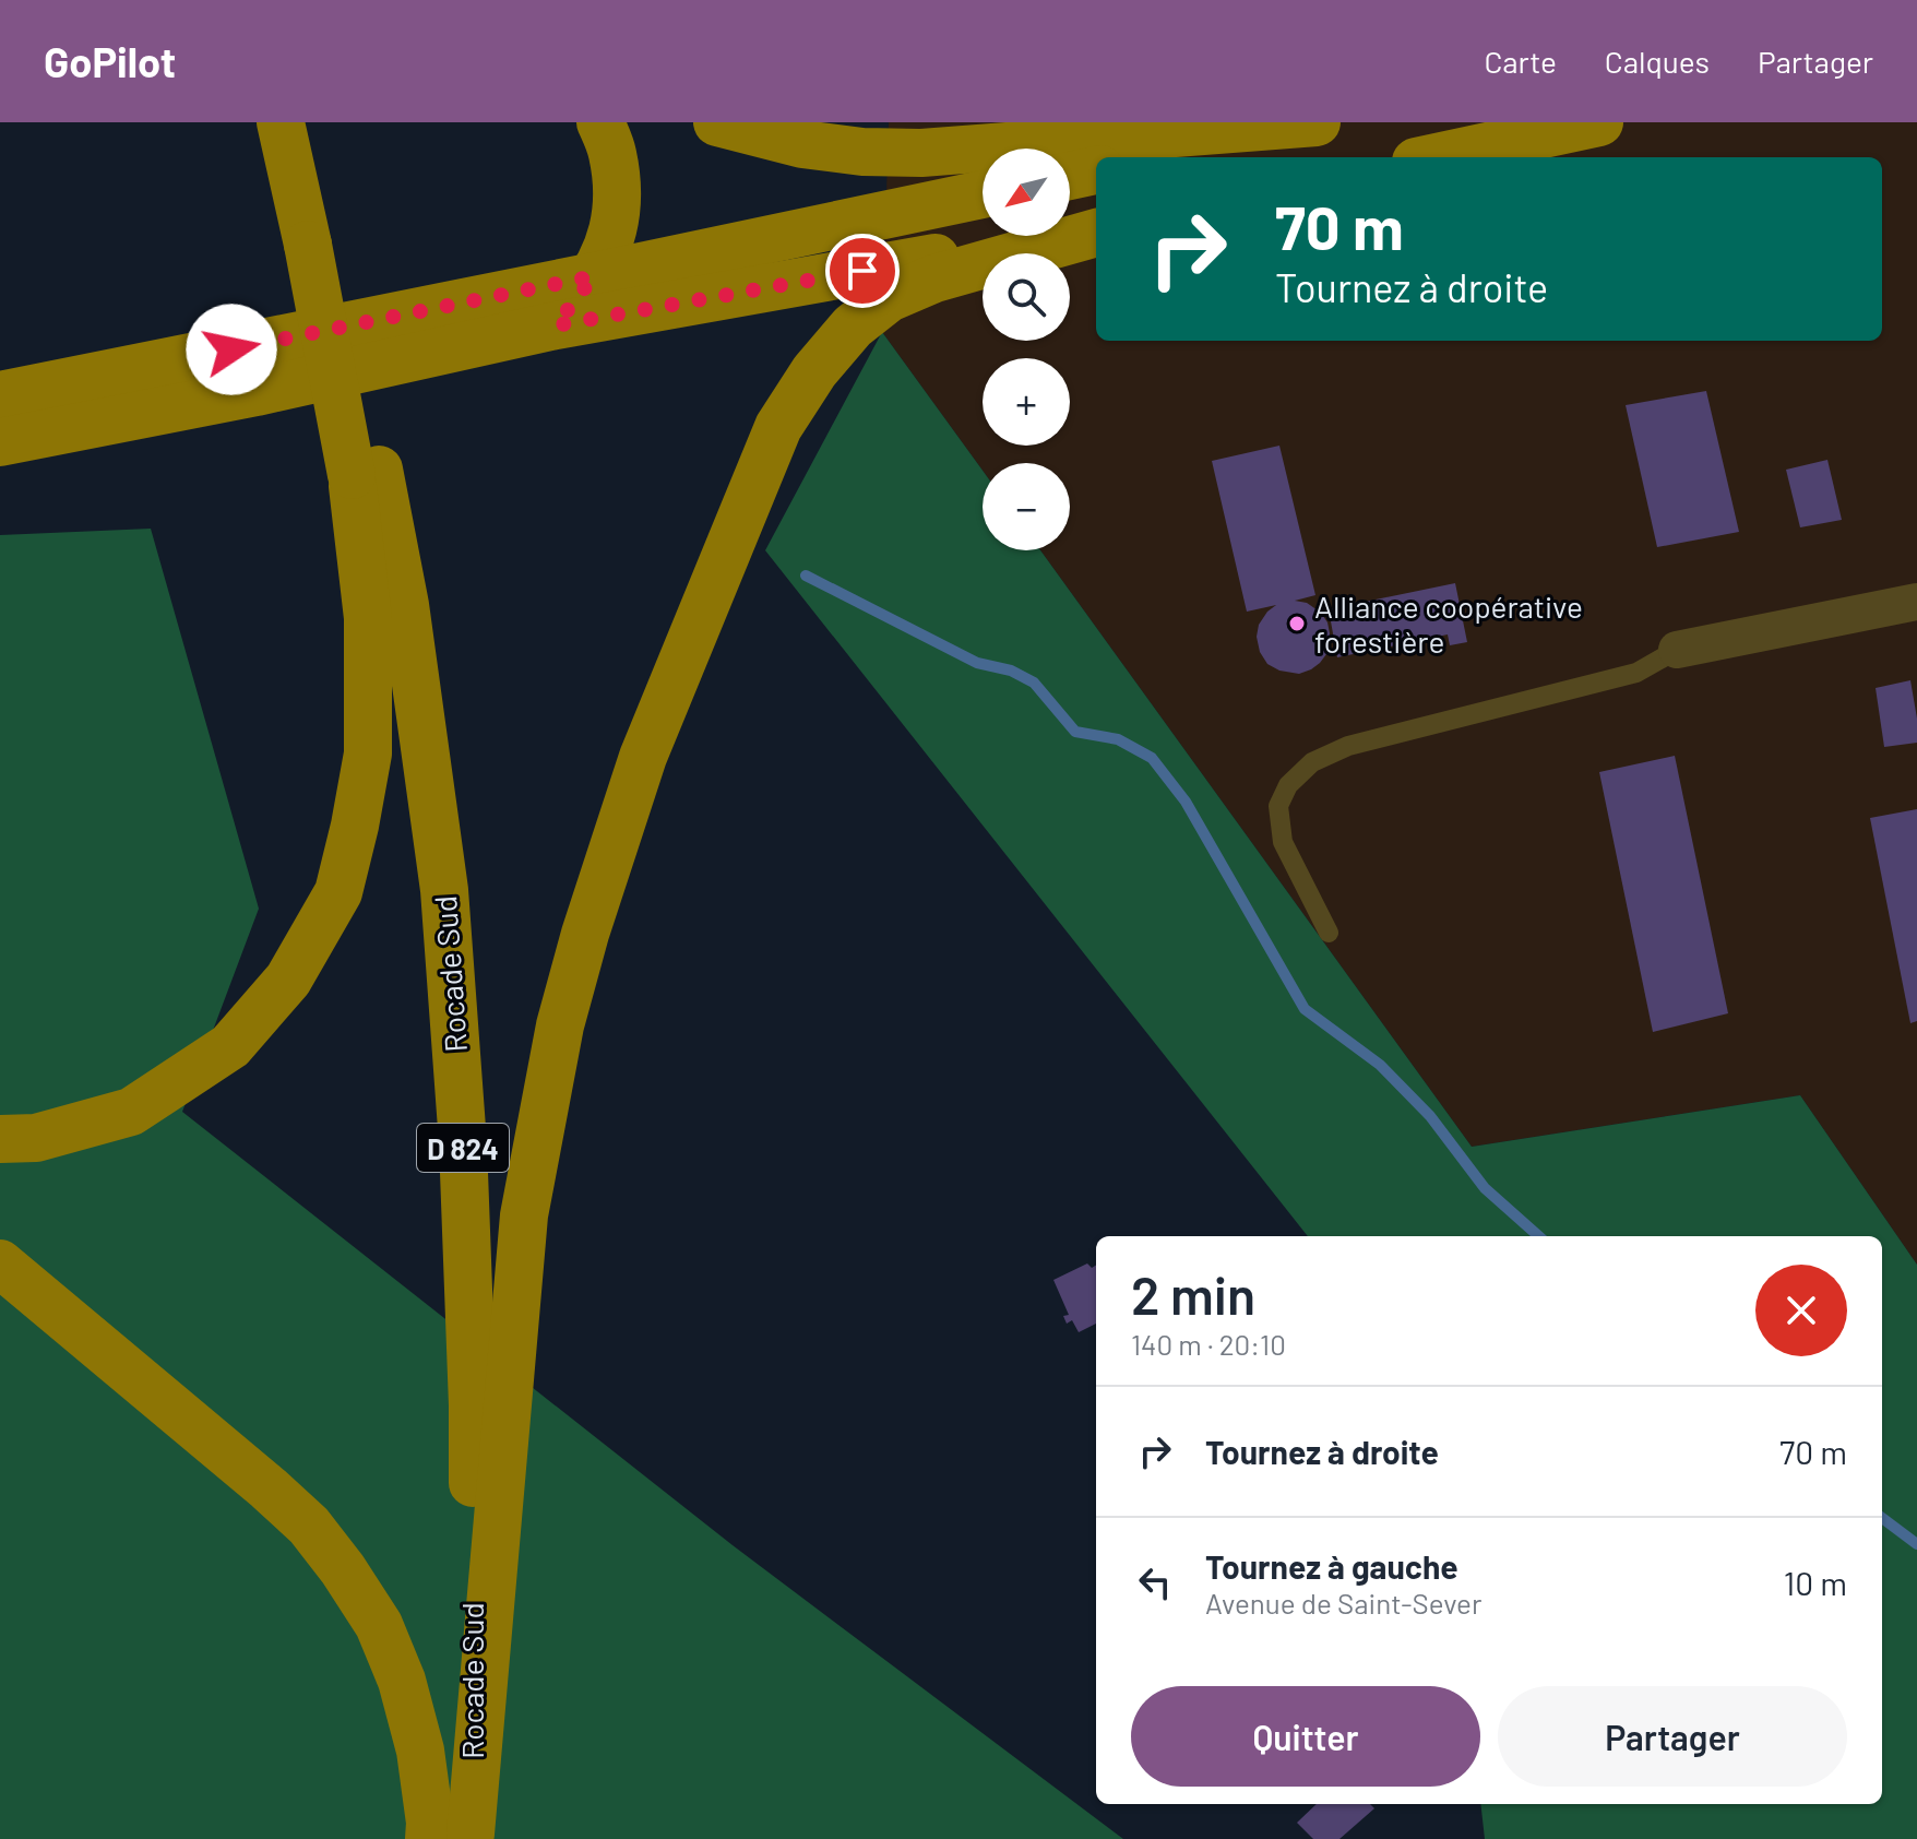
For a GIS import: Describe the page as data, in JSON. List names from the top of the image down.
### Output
{
  "streets": {
    "main road": ["Rocade Sud", "D 824"]
  },
  "places": ["Alliance coopérative forestière"],
  "north": "bottom left",
  "page": {
    "header": "GoPilot",
    "nav": ["Carte", "Calques", "Partager"],
    "map_buttons": ["+", "−"],
    "turn": ["70 m", "Tournez à droite"],
    "heading": ["2 min", "140 m · 20:10"],
    "list": [
      {
        "name": "Tournez à droite",
        "value": "70 m"
      },
      {
        "name": "Tournez à gauche",
        "note": "Avenue de Saint-Sever",
        "value": "10 m"
      }
    ],
    "buttons": ["Quitter", "Partager"]
  }
}
